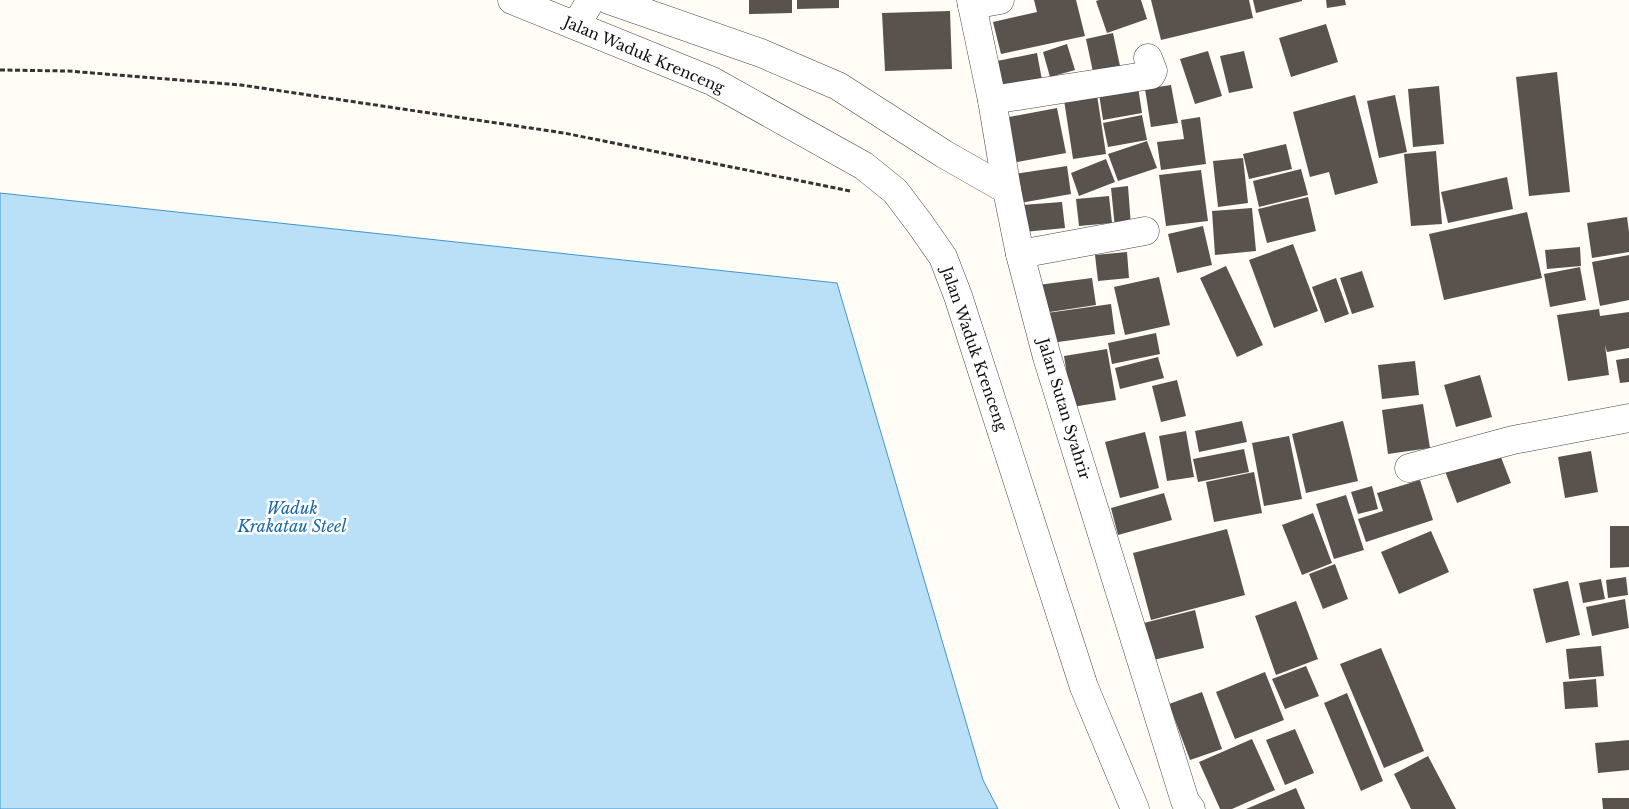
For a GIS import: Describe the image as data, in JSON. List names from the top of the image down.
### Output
{
  "streets": {
    "street": ["Jalan Waduk Krenceng", "Jalan Sutan Syahrir"]
  },
  "water": ["Waduk Krakatau Steel"]
}
